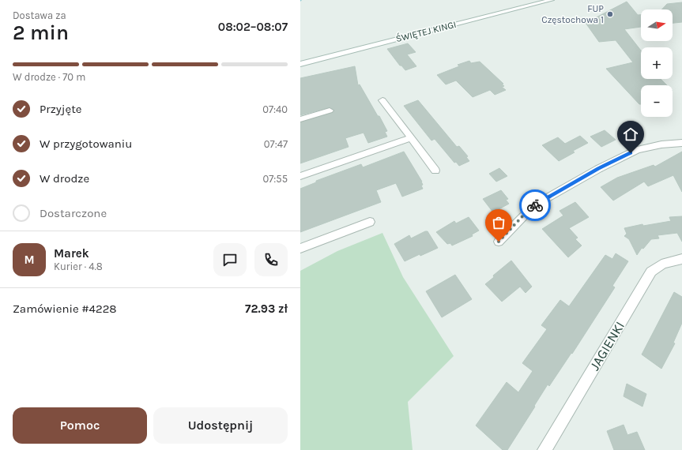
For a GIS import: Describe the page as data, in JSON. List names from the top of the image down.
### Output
{
  "streets": {
    "street": ["ŚWIĘTEJ KINGI", "JAGIENKI"]
  },
  "places": ["FUP Częstochowa 1"],
  "north": "right",
  "page": {
    "heading": ["2 min", "Dostawa za", "08:02–08:07"],
    "panel": [
      "Marek",
      "Kurier · 4.8",
      "Zamówienie #4228",
      "72.93 zł"
    ],
    "map_buttons": ["+", "−"],
    "bar": "W drodze · 70 m",
    "list": [
      ["Przyjęte", "07:40"],
      ["W przygotowaniu", "07:47"],
      ["W drodze", "07:55"],
      "Dostarczone"
    ],
    "round": "M",
    "buttons": ["Pomoc", "Udostępnij"]
  }
}
